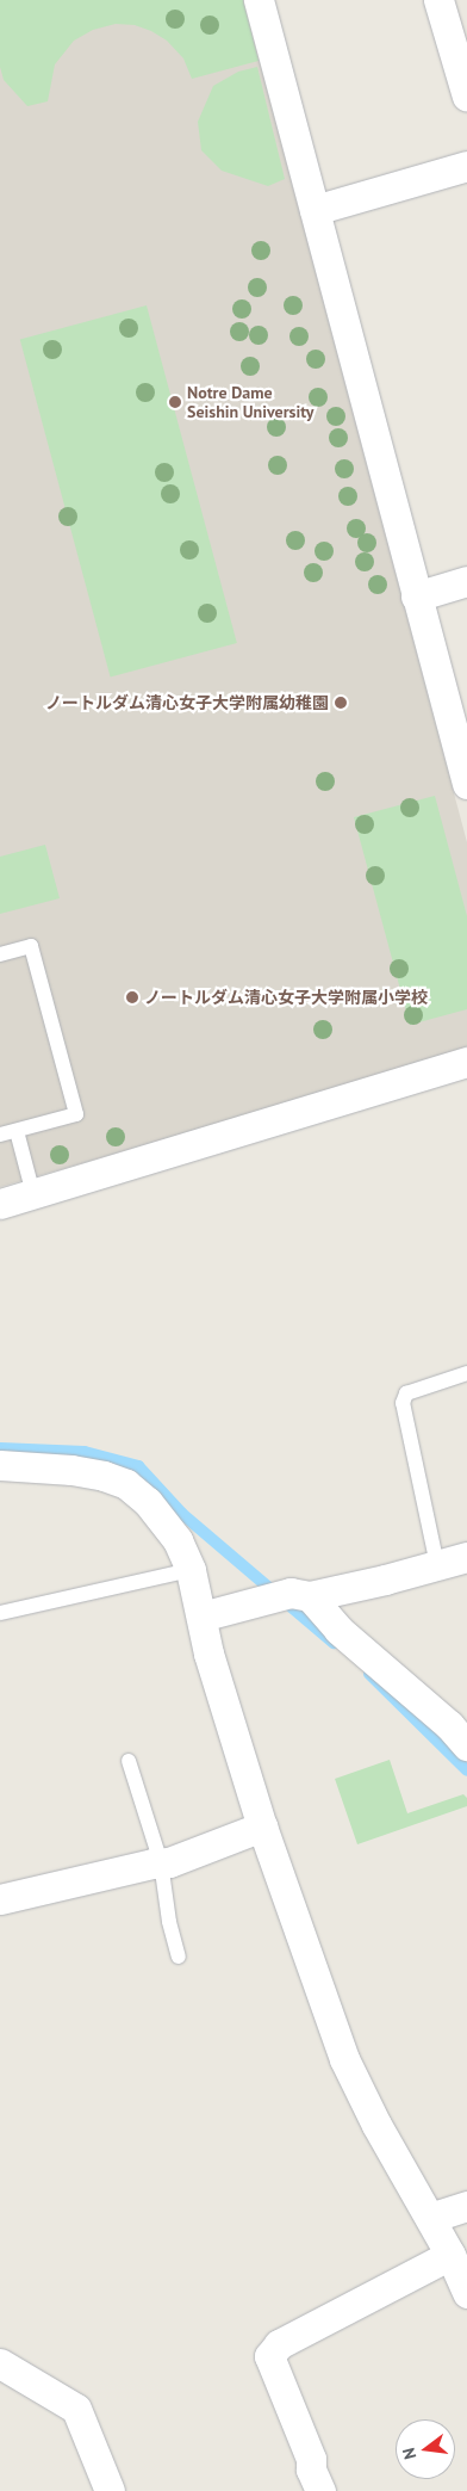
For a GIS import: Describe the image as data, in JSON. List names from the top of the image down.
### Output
{
  "places": ["Notre Dame Seishin University", "ノートルダム清心女子大学附属幼稚園", "ノートルダム清心女子大学附属小学校"],
  "north": "left"
}
